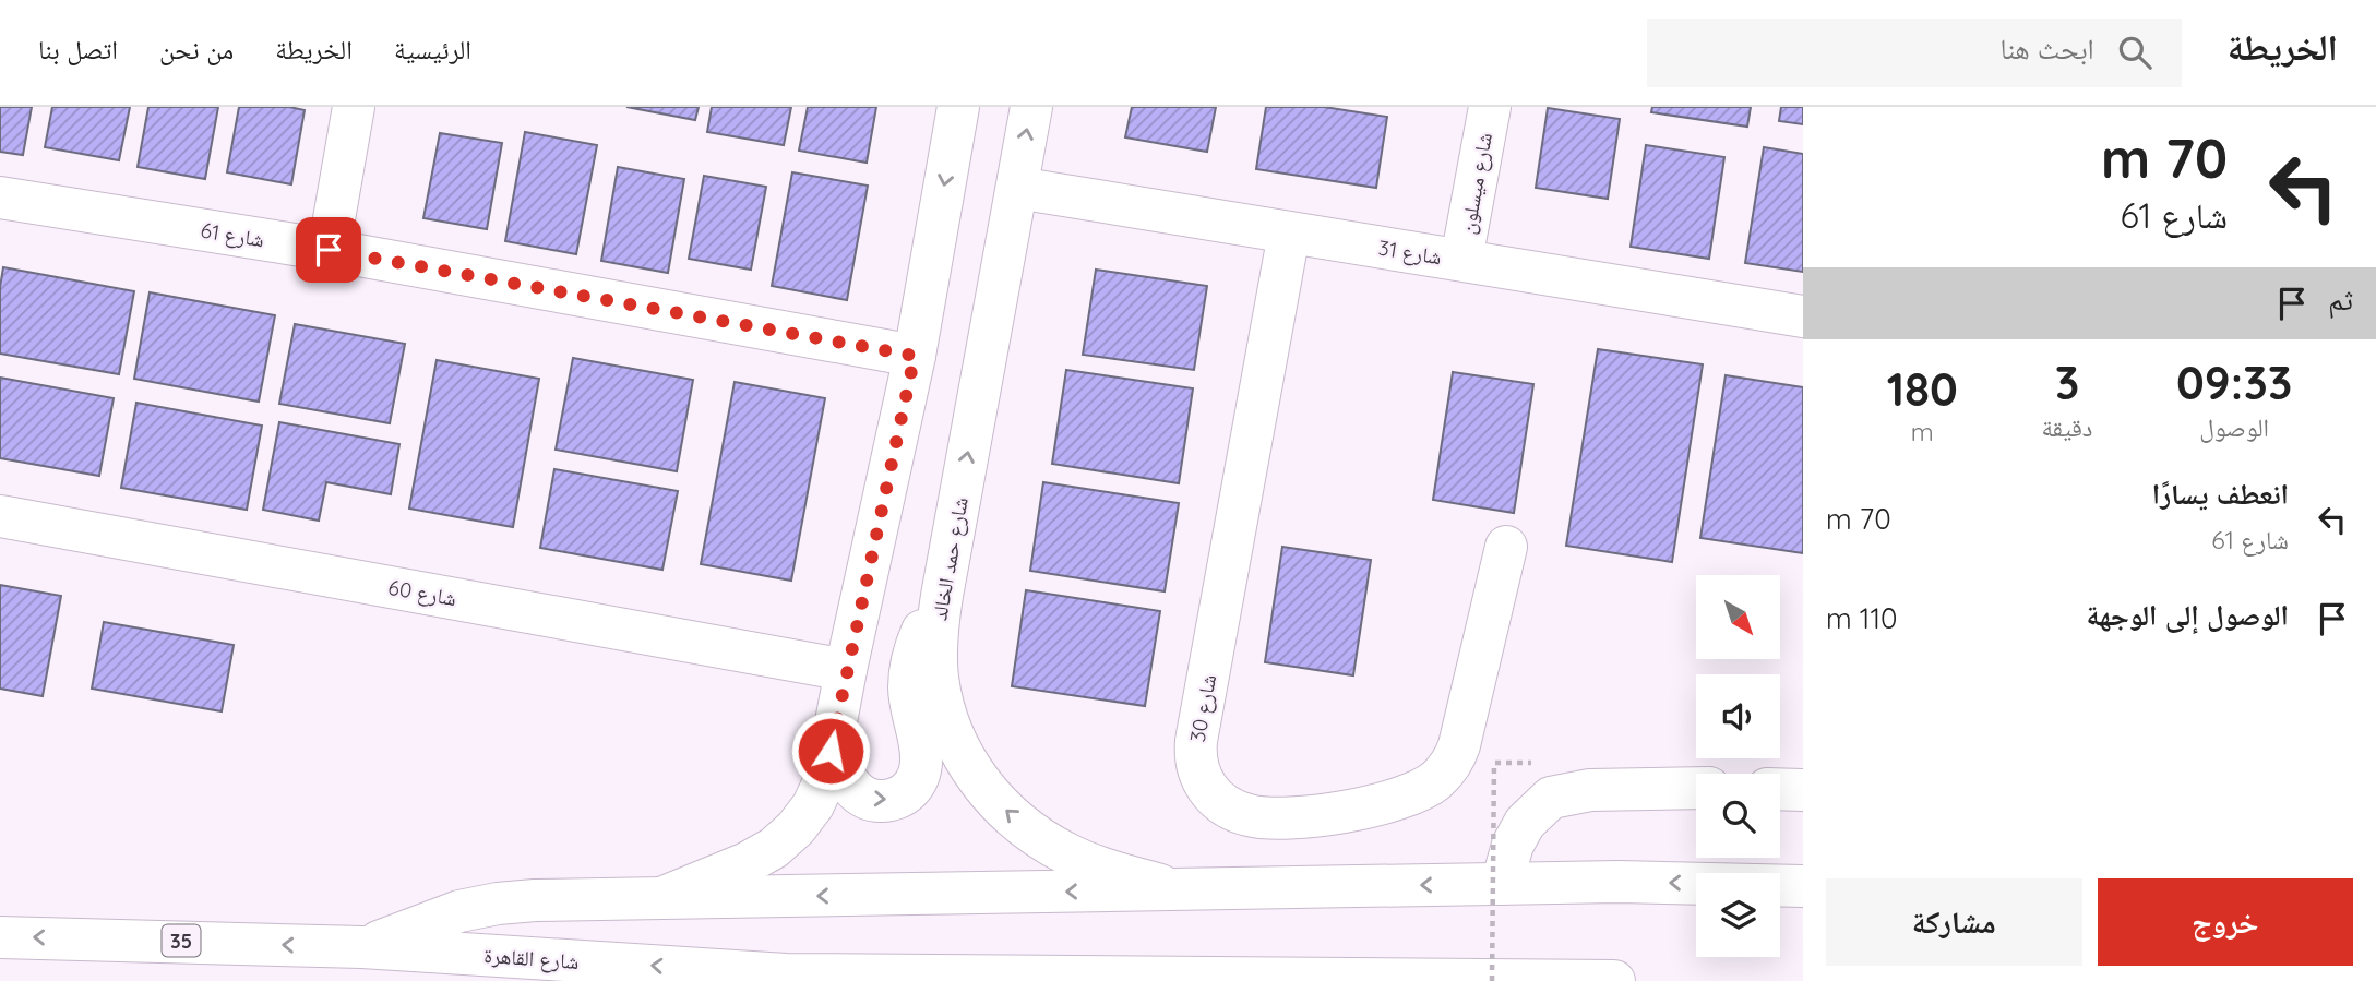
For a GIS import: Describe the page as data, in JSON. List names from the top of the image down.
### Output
{
  "streets": {
    "street": [
      "شارع ميسلون",
      "شارع 61",
      "شارع 31",
      "شارع حمد الخالد",
      "شارع 60",
      "شارع 30",
      "35",
      "شارع القاهرة"
    ]
  },
  "crossings": [
    ["شارع ميسلون", "شارع 31"],
    ["شارع 31", "شارع حمد الخالد"],
    ["شارع 31", "شارع 30"]
  ],
  "north": "bottom right",
  "page": {
    "header": "الخريطة",
    "search": "ابحث هنا",
    "nav": [
      "الرئيسية",
      "الخريطة",
      "من نحن",
      "اتصل بنا"
    ],
    "turn": ["70 m", "شارع 61"],
    "then": "ثم",
    "eta": [
      "09:33",
      "الوصول",
      "3",
      "دقيقة",
      "180",
      "m"
    ],
    "list": [
      {
        "name": "انعطف يسارًا",
        "note": "شارع 61",
        "value": "70 m"
      },
      {
        "name": "الوصول إلى الوجهة",
        "value": "110 m"
      }
    ],
    "buttons": ["خروج", "مشاركة"]
  }
}
